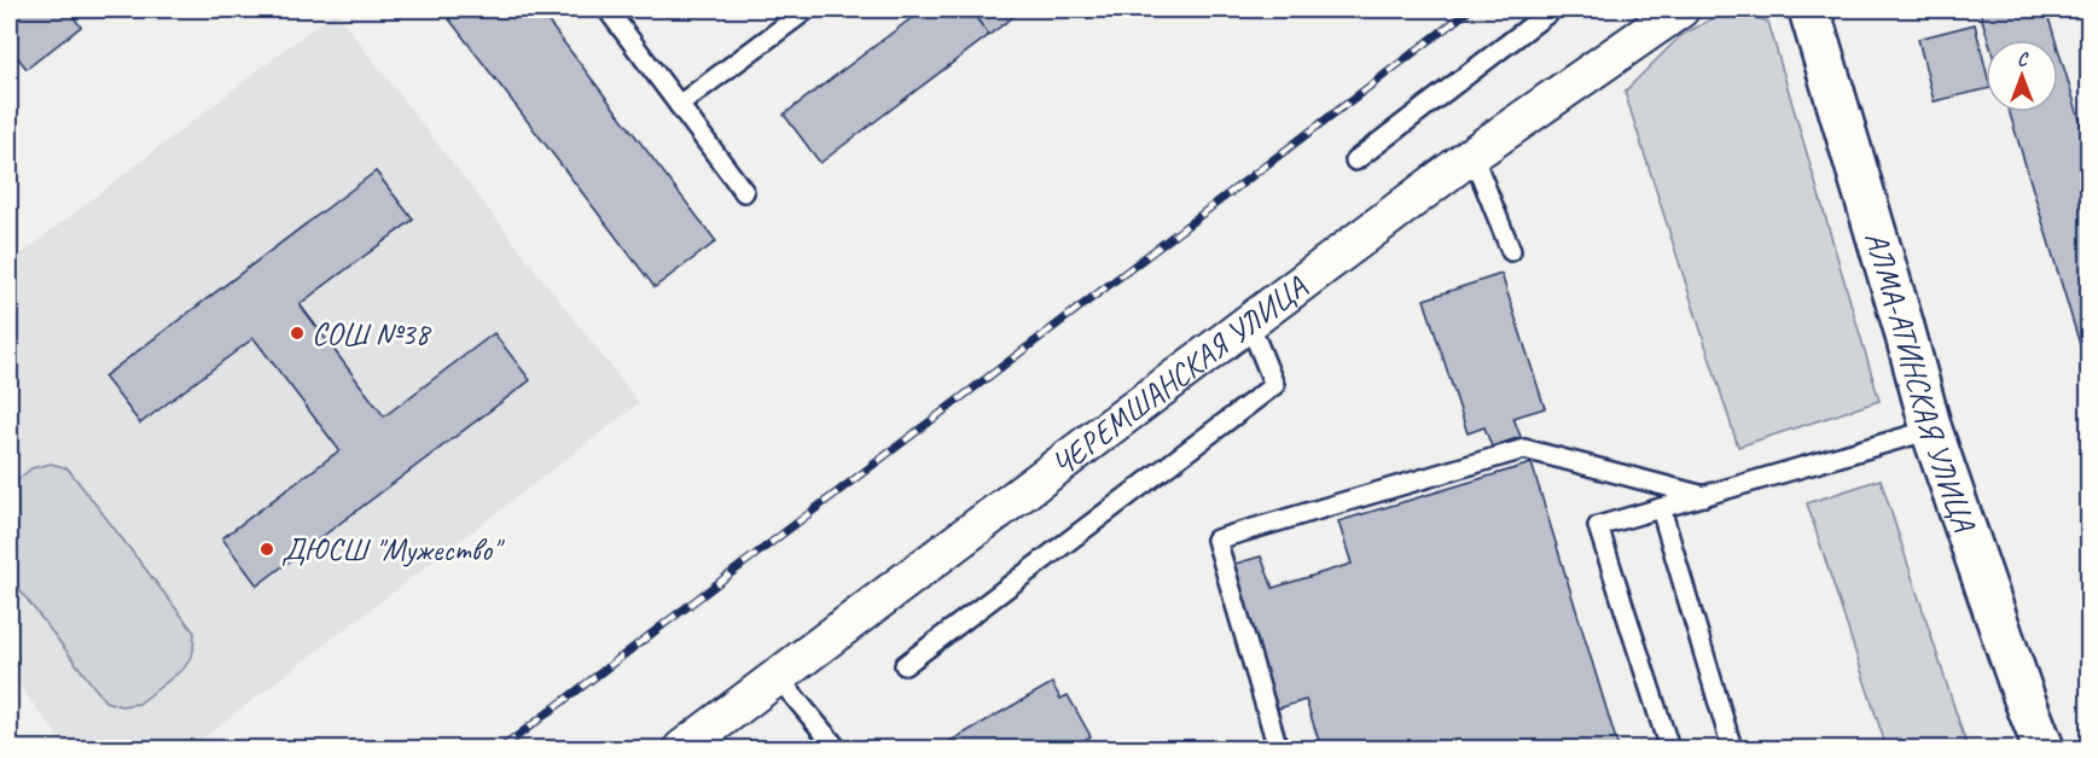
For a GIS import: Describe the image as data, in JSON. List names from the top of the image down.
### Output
{
  "streets": {
    "street": ["ЧЕРЕМШАНСКАЯ УЛИЦА", "АЛМА-АТИНСКАЯ УЛИЦА"]
  },
  "places": ["СОШ №38", "ДЮСШ \"Мужество\""],
  "north": "top"
}
